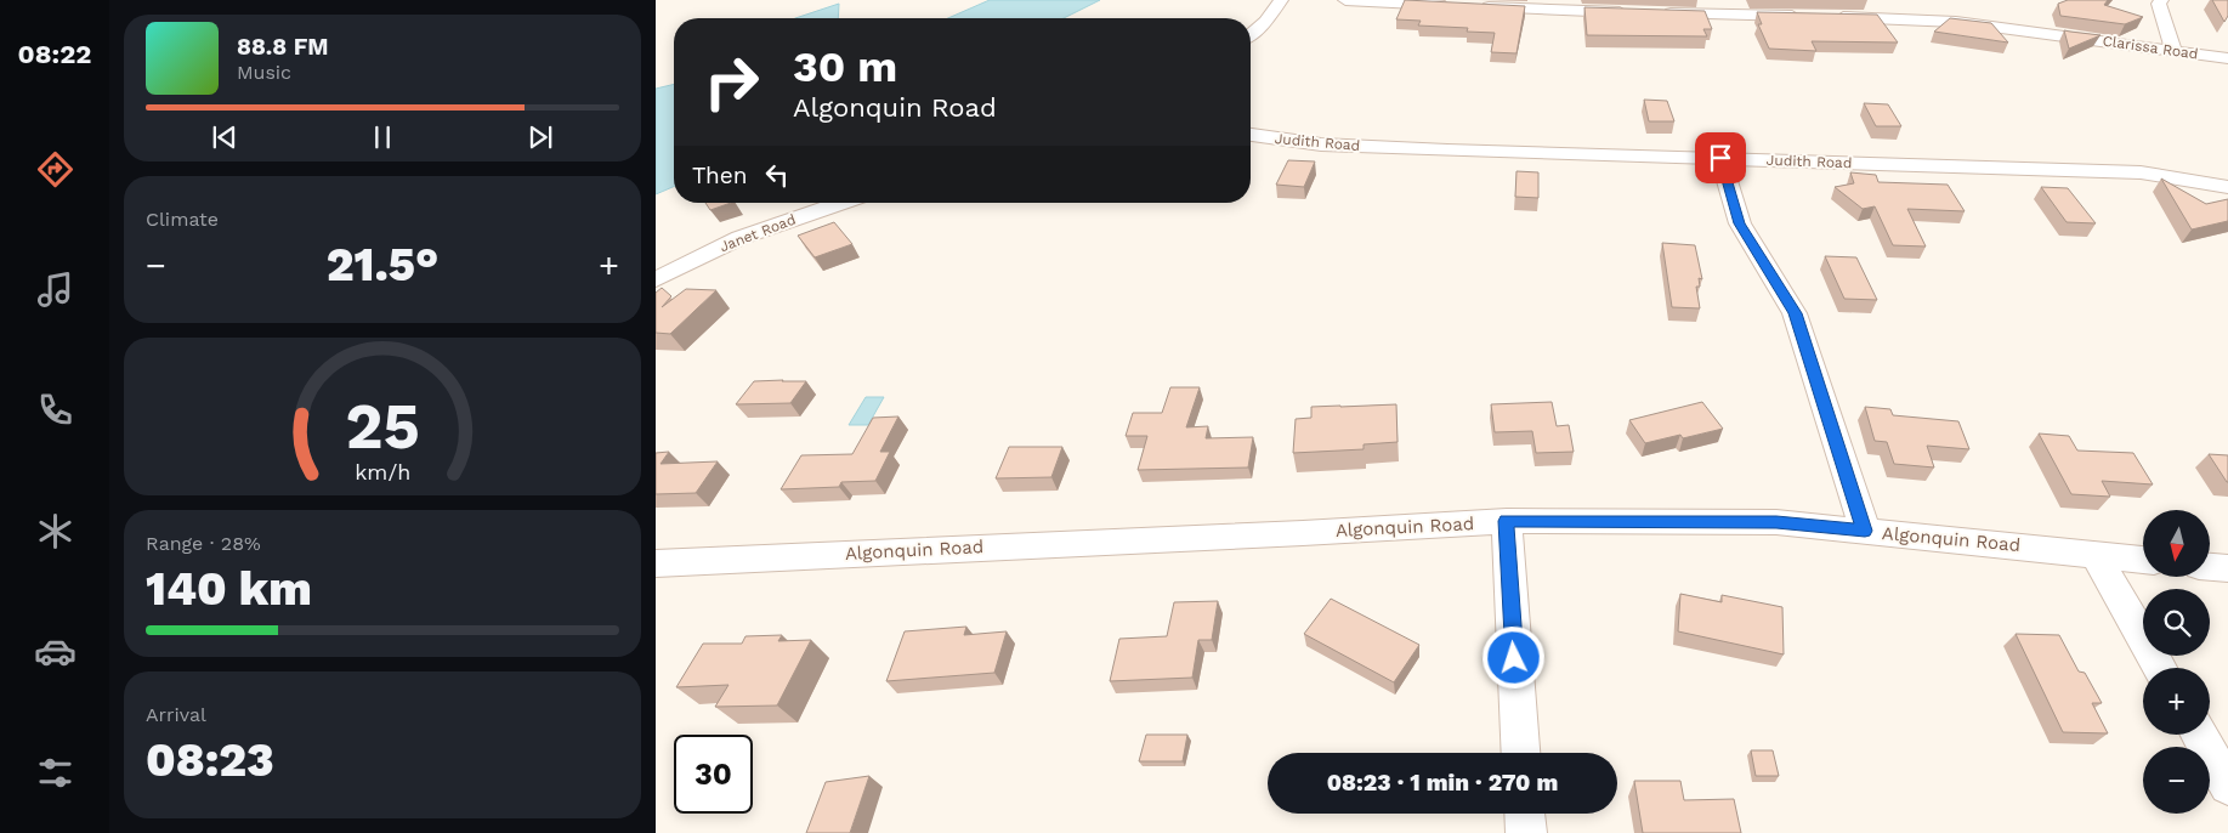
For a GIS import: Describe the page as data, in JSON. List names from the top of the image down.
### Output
{
  "streets": {
    "street": [
      "Clarissa Road",
      "Judith Road",
      "Janet Road",
      "Algonquin Road"
    ]
  },
  "north": "bottom",
  "page": {
    "tabs": "08:22",
    "turn": ["30 m", "Algonquin Road"],
    "song": ["88.8 FM", "Music"],
    "then": "Then",
    "tile": [
      "Climate",
      ["Range · 28%", "140 km"],
      ["Arrival", "08:23"]
    ],
    "heat": ["−", "21.5°", "+"],
    "map_buttons": ["+", "−"],
    "limit": "30",
    "trip": "08:23 · 1 min · 270 m",
    "gauge": ["25", "km/h"]
  }
}
